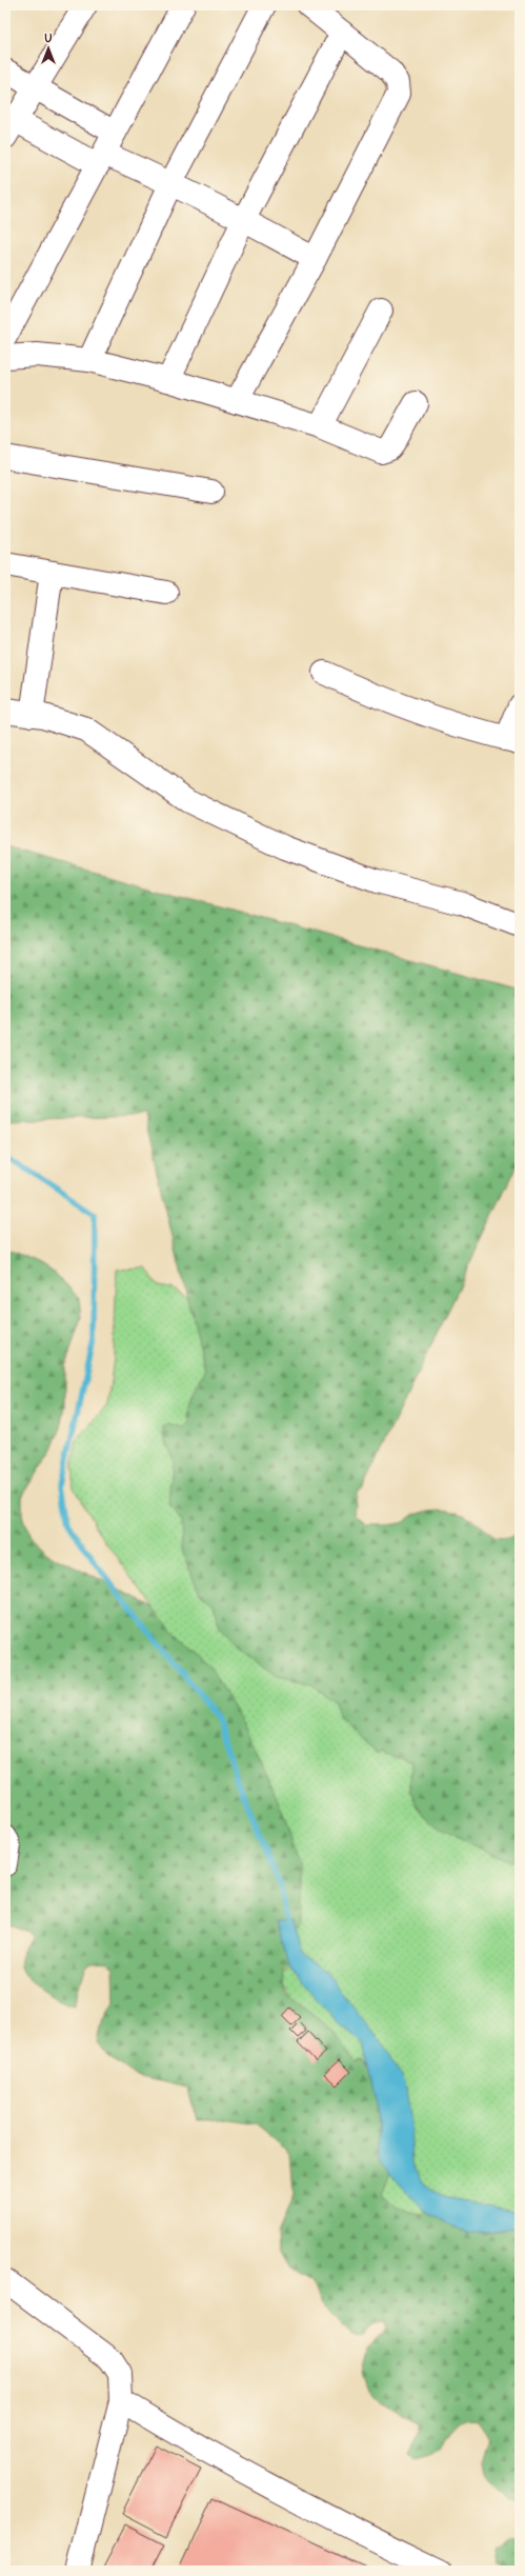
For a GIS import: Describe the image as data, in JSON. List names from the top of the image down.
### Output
{
  "north": "top"
}
